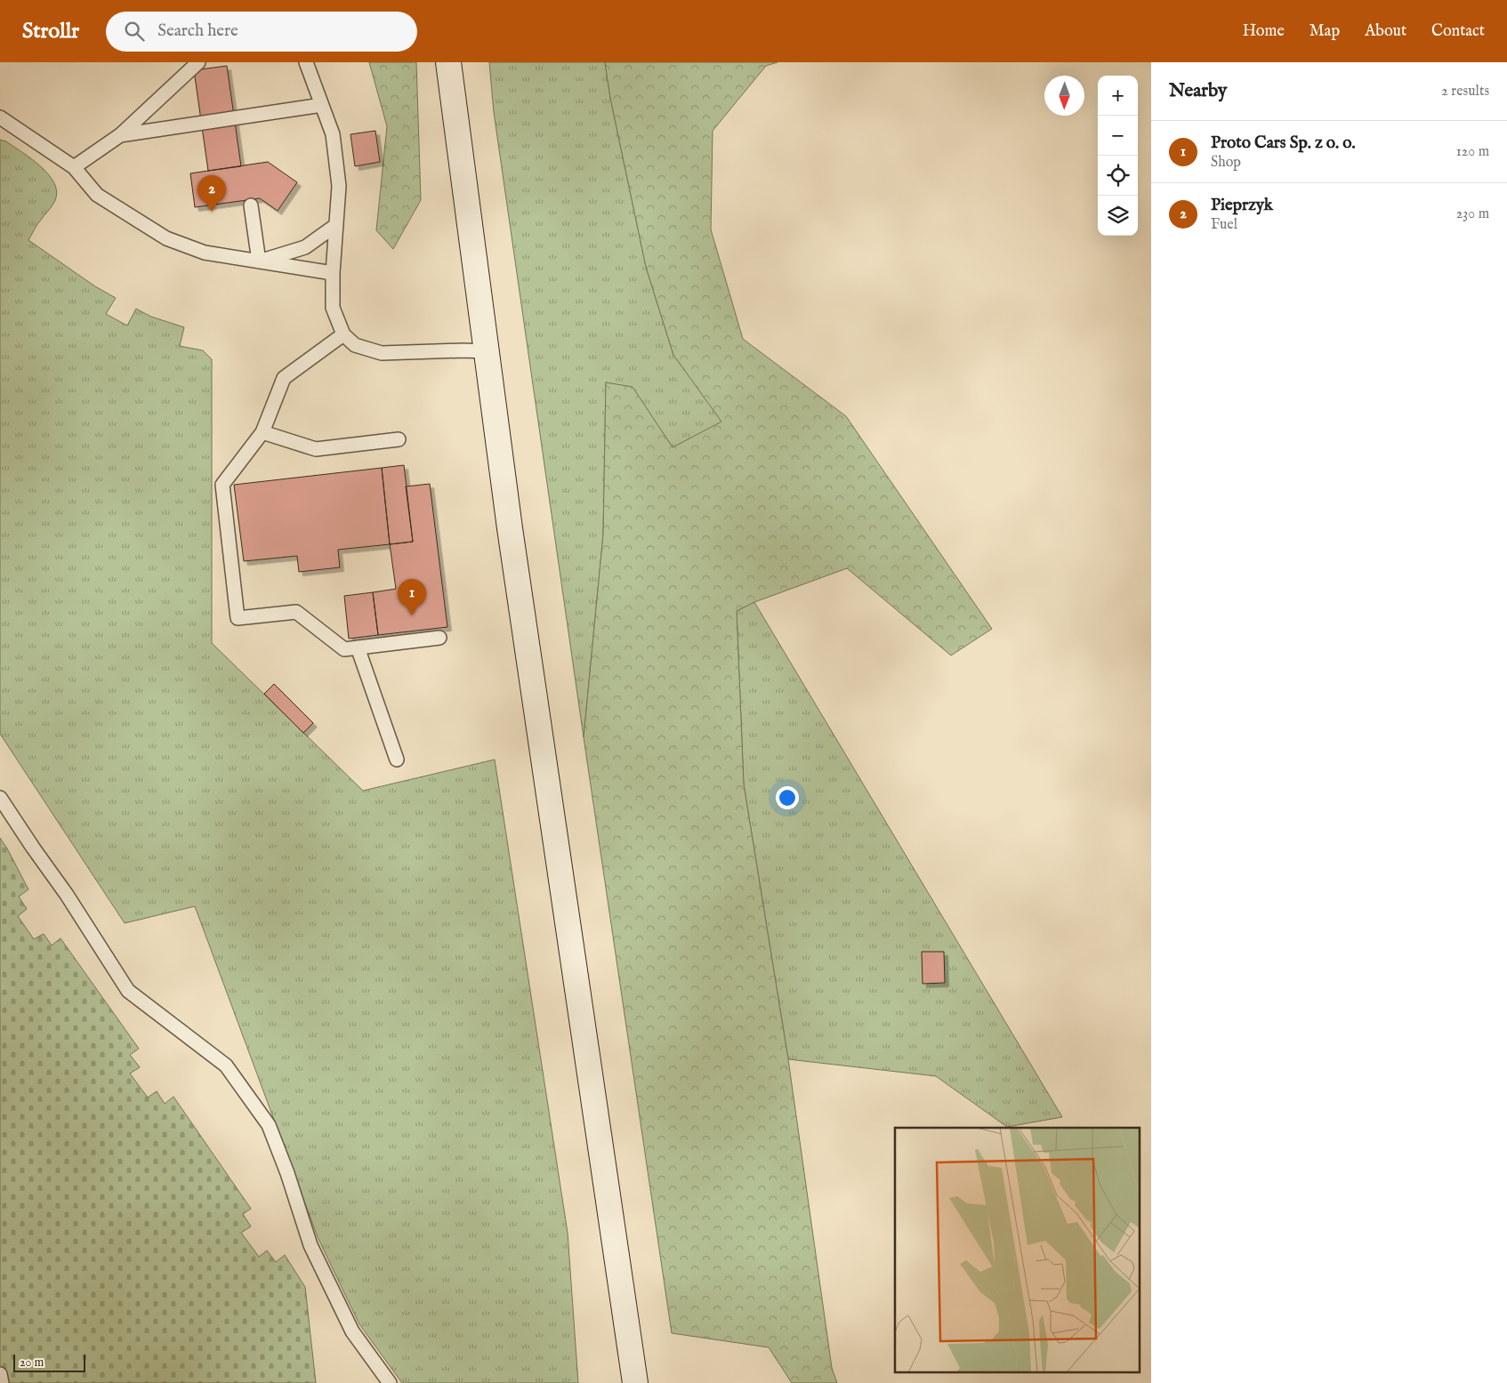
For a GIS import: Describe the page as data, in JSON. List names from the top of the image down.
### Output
{
  "scale_bar": "20 m",
  "north": "bottom",
  "page": {
    "header": "Strollr",
    "search": "Search here",
    "nav": [
      "Home",
      "Map",
      "About",
      "Contact"
    ],
    "heading": ["Nearby", "2 results"],
    "map_buttons": ["+", "−"],
    "list": [
      {
        "mark": "1",
        "name": "Proto Cars Sp. z o. o.",
        "note": "Shop",
        "value": "120 m"
      },
      {
        "mark": "2",
        "name": "Pieprzyk",
        "note": "Fuel",
        "value": "230 m"
      }
    ],
    "pins": ["2", "1"],
    "scale": "20 m"
  }
}
